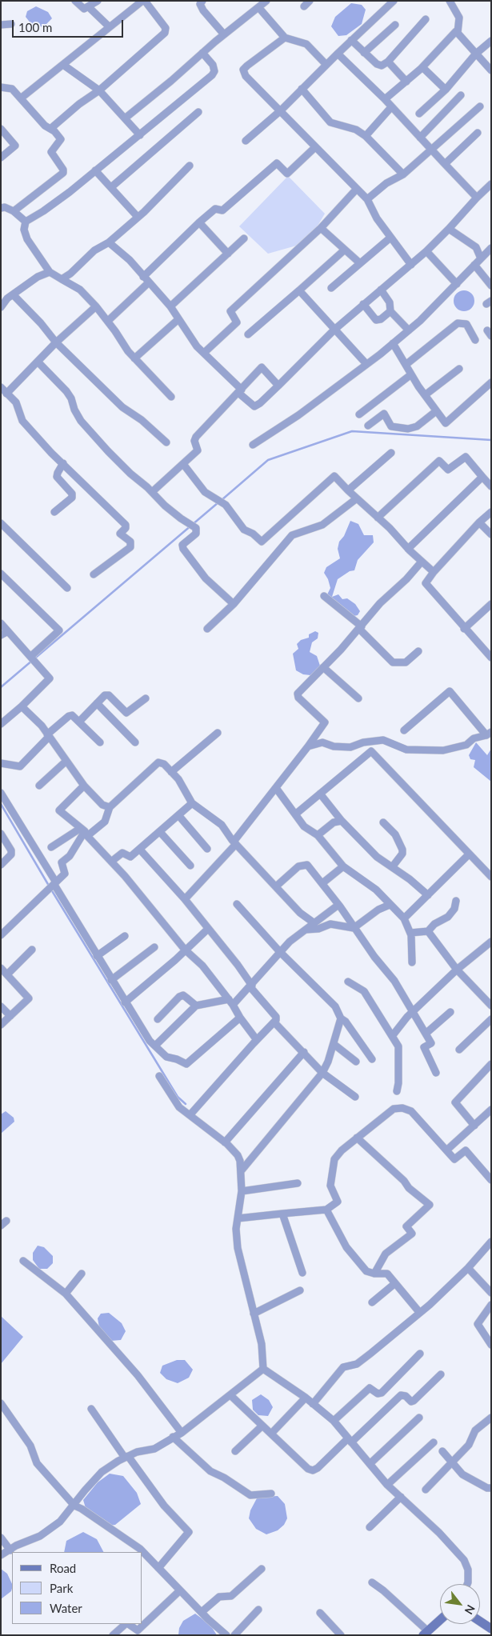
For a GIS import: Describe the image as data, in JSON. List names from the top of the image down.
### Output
{
  "legend": ["Road", "Park", "Water"],
  "scale_bar": "100 m",
  "north": "bottom right"
}
